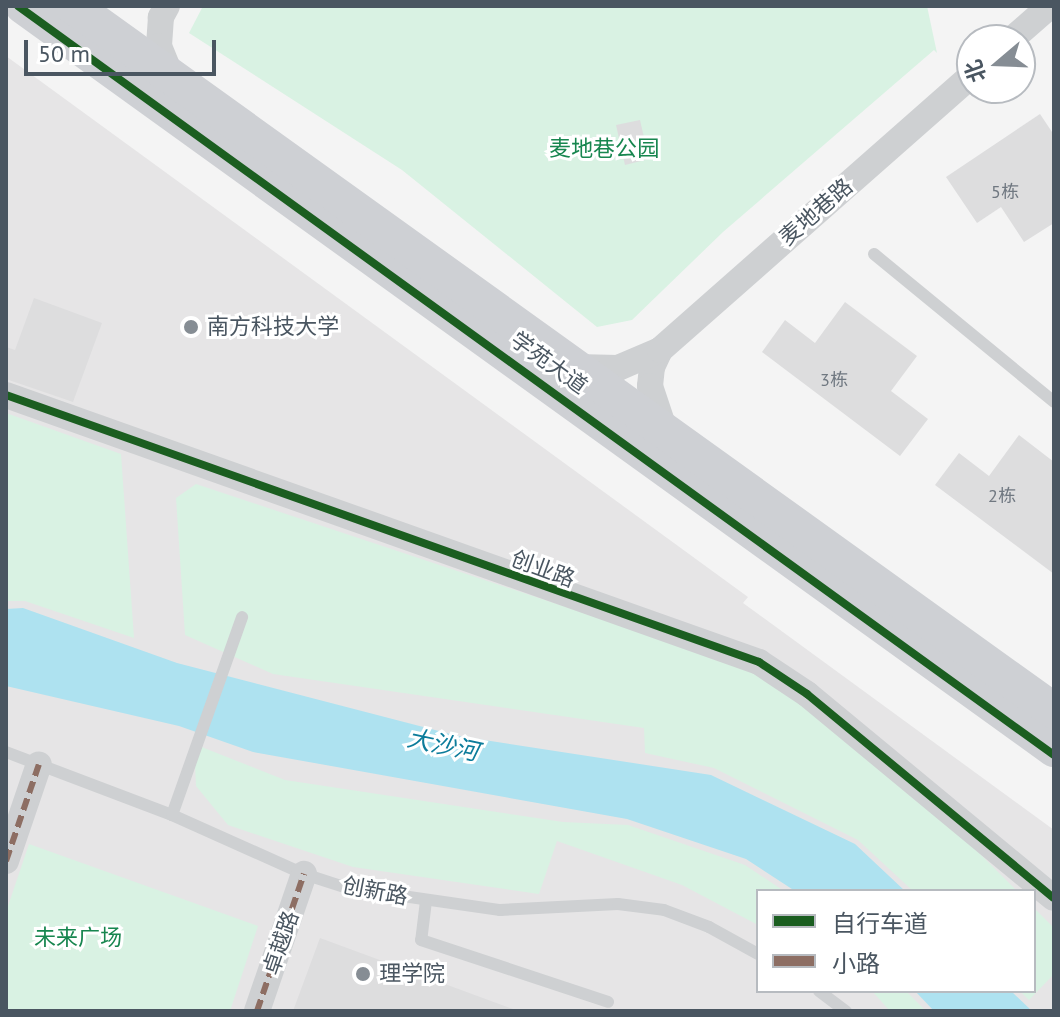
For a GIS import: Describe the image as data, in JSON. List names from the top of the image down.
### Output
{
  "streets": {
    "main road": ["学苑大道"],
    "street": ["麦地巷路", "创业路", "卓越路"],
    "lane": ["创新路"]
  },
  "crossings": [
    ["麦地巷路", "学苑大道"],
    ["创新路", "卓越路"]
  ],
  "water": ["大沙河"],
  "parks": ["麦地巷公园", "未来广场"],
  "places": ["南方科技大学", "理学院"],
  "house_numbers": ["5栋", "3栋", "2栋"],
  "legend": ["自行车道", "小路"],
  "scale_bar": "50 m",
  "north": "left"
}
